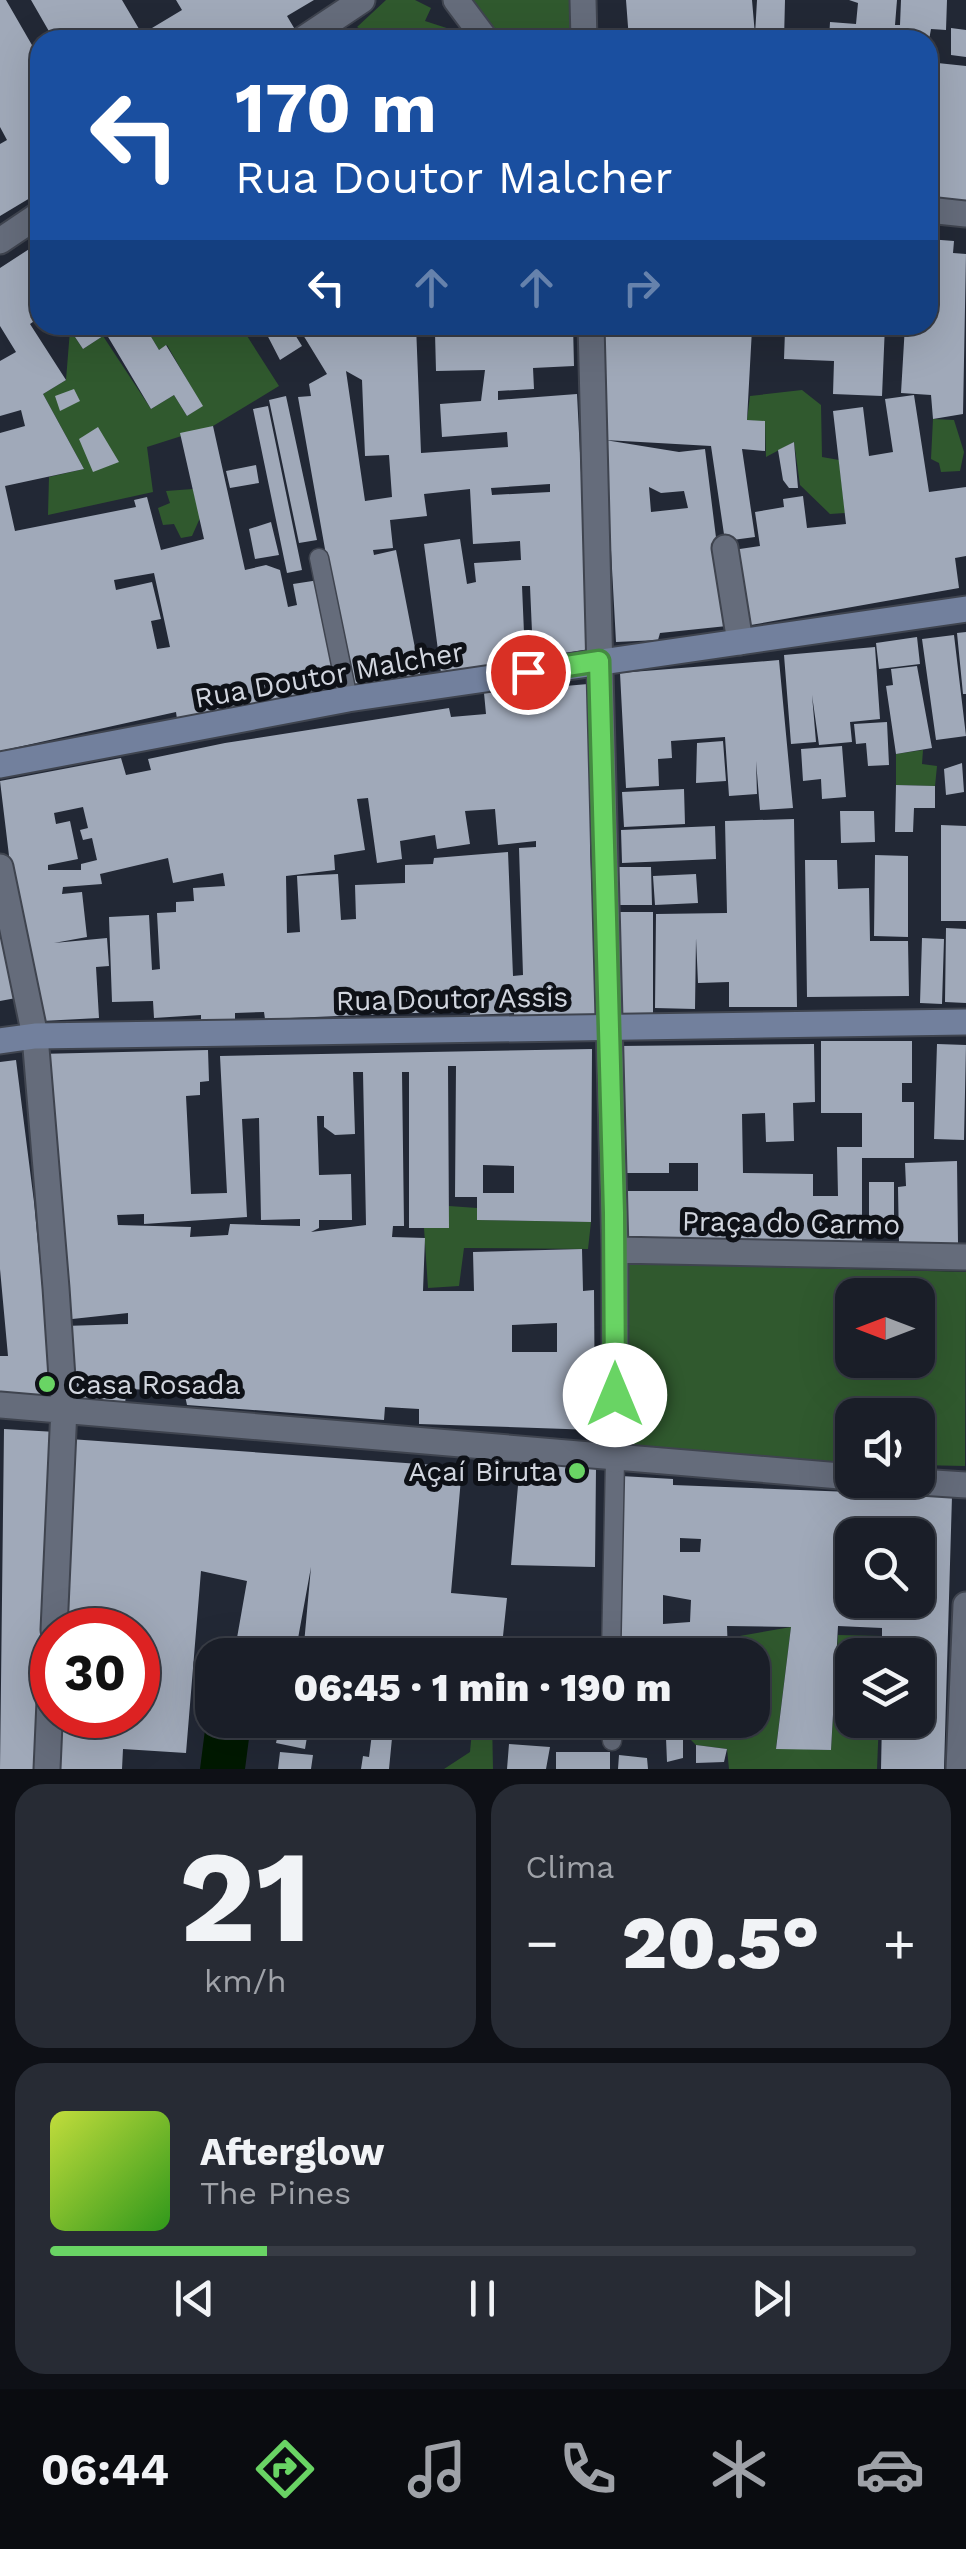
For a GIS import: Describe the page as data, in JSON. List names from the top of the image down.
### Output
{
  "streets": {
    "street": ["Rua Doutor Malcher", "Rua Doutor Assis", "Praça do Carmo"]
  },
  "places": ["Casa Rosada", "Açaí Biruta"],
  "north": "left",
  "page": {
    "turn": ["170 m", "Rua Doutor Malcher"],
    "limit": "30",
    "trip": "06:45 · 1 min · 190 m",
    "tile": [
      ["21", "km/h"],
      "Clima"
    ],
    "heat": ["−", "20.5°", "+"],
    "song": ["Afterglow", "The Pines"],
    "tabs": "06:44"
  }
}
